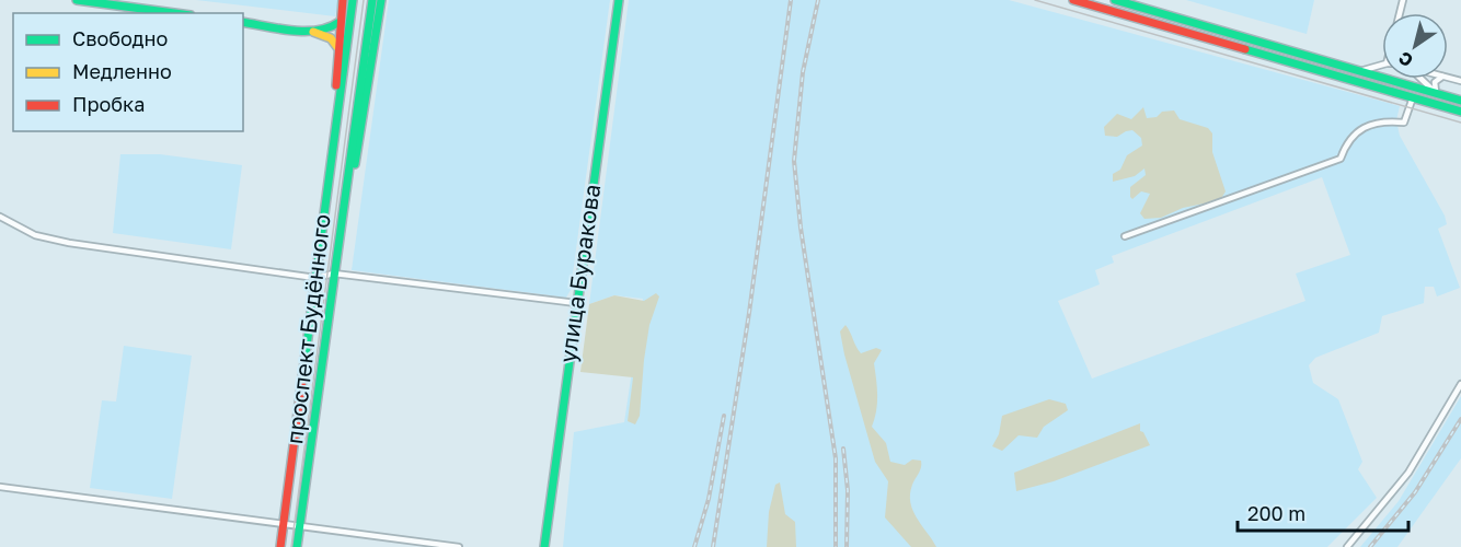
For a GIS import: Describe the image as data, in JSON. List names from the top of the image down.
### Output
{
  "streets": {
    "main road": ["улица Буракова", "проспект Будённого"]
  },
  "legend": ["Свободно", "Медленно", "Пробка"],
  "scale_bar": "200 m",
  "north": "bottom left"
}
